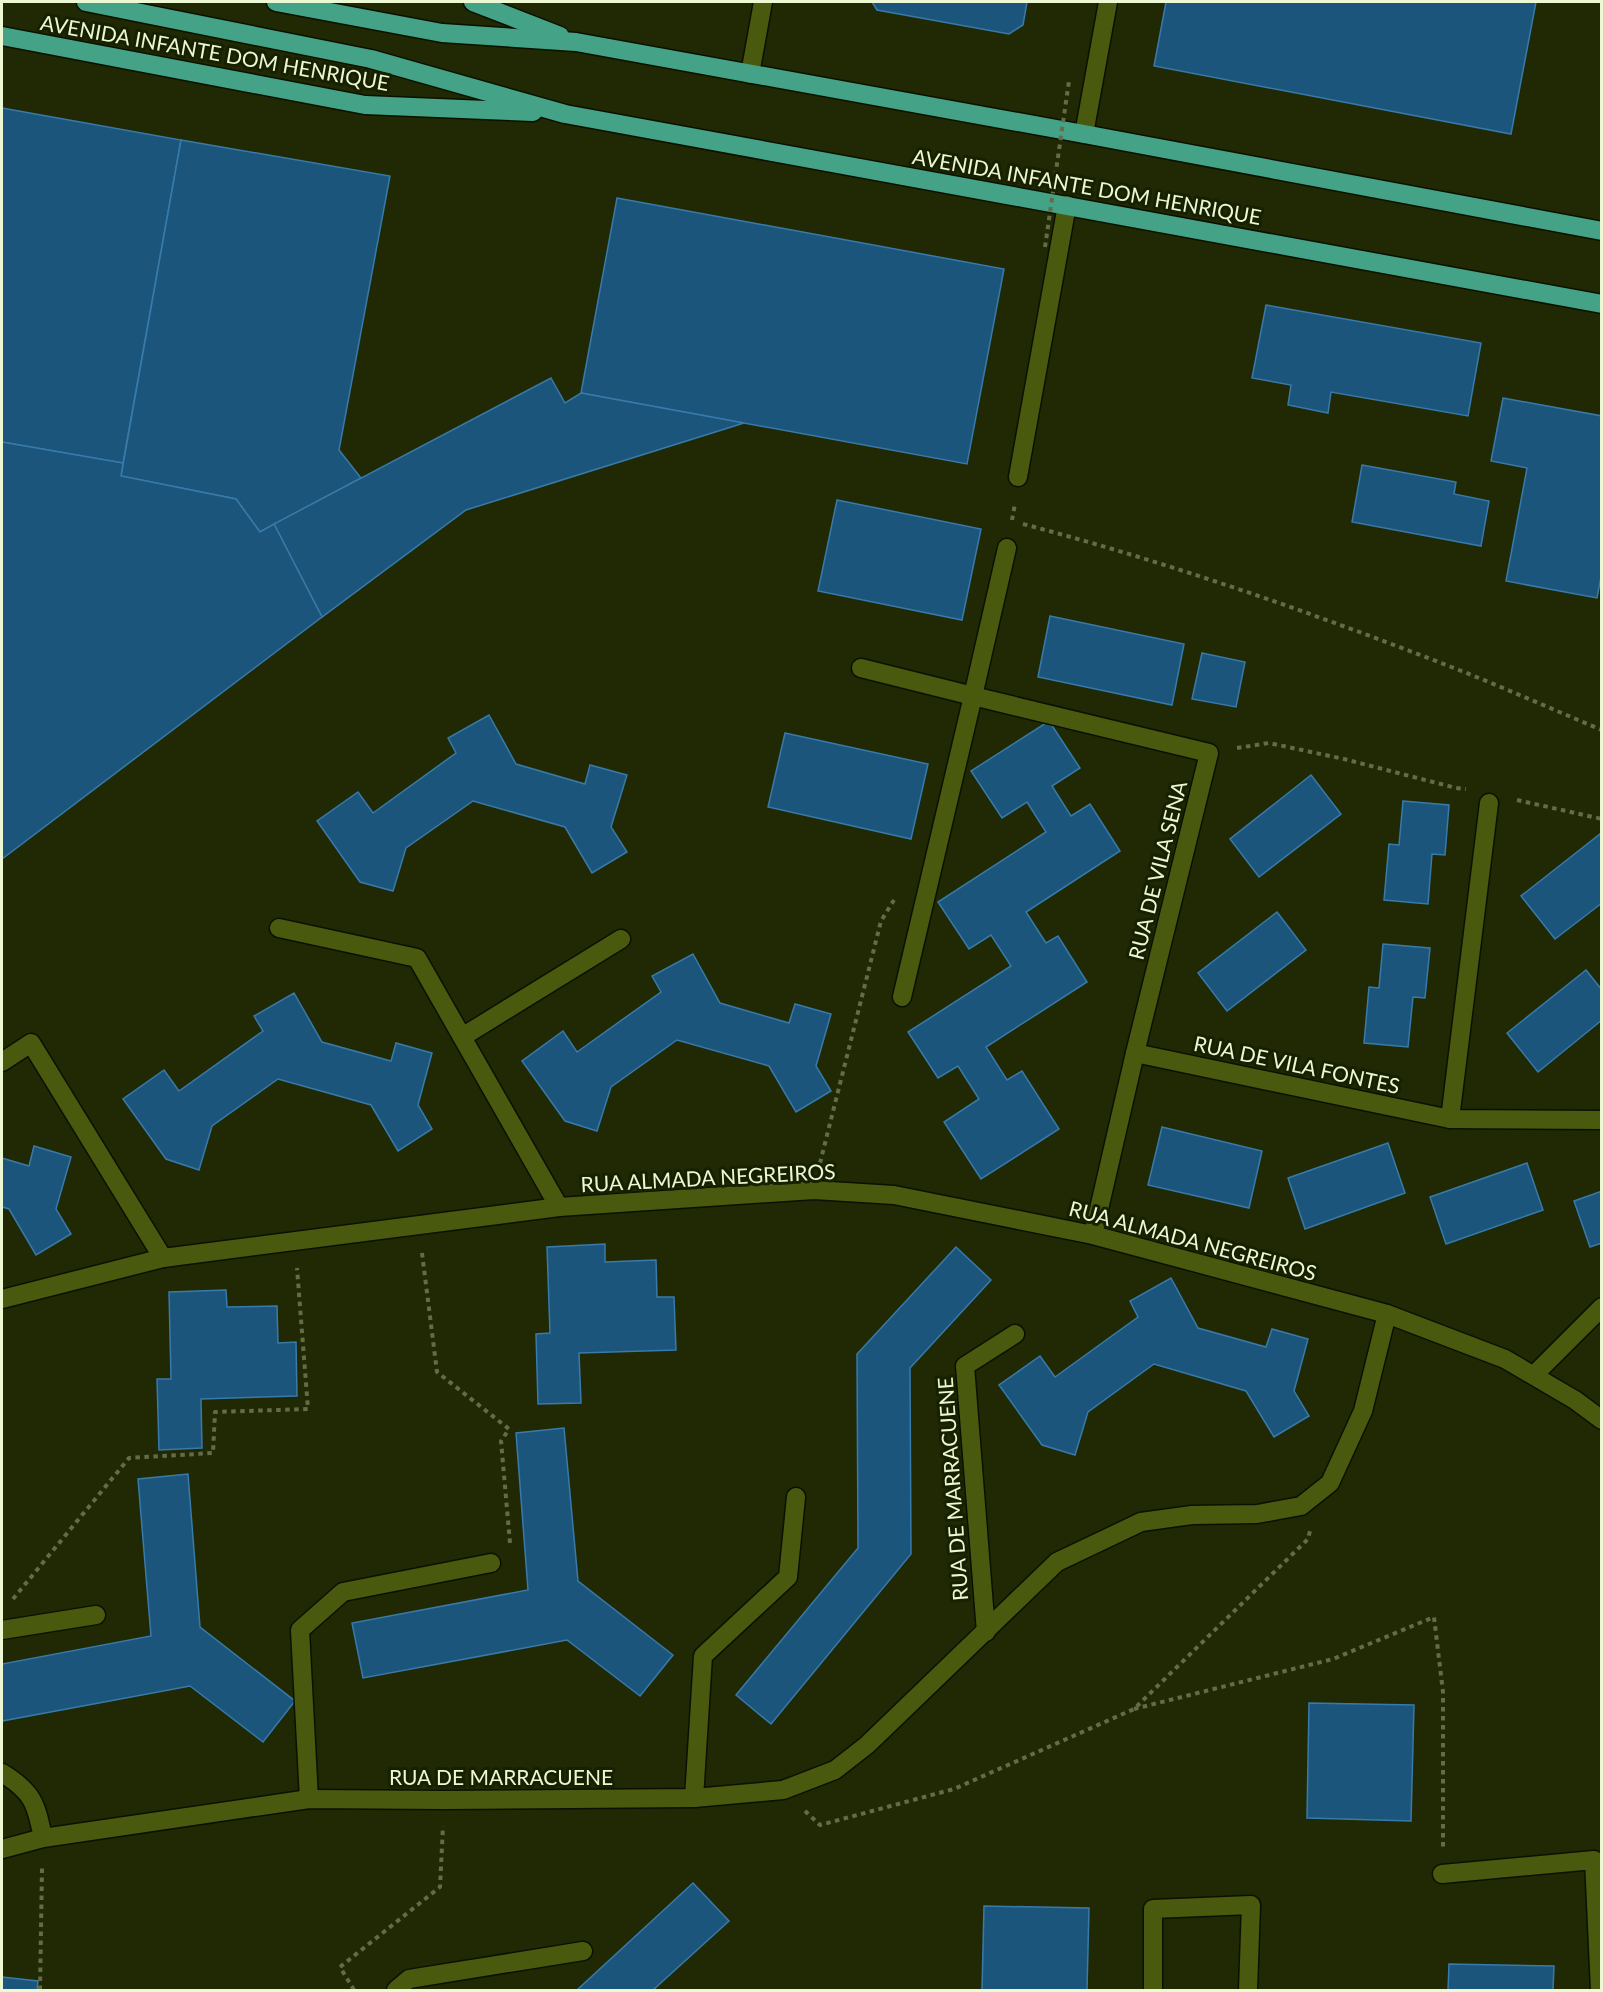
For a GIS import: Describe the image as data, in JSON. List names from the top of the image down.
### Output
{
  "streets": {
    "highway": ["AVENIDA INFANTE DOM HENRIQUE"],
    "street": [
      "RUA DE VILA SENA",
      "RUA DE VILA FONTES",
      "RUA ALMADA NEGREIROS",
      "RUA DE MARRACUENE"
    ]
  },
  "crossings": [
    ["RUA DE VILA SENA", "RUA DE VILA FONTES"],
    ["RUA DE VILA SENA", "RUA ALMADA NEGREIROS"],
    ["RUA ALMADA NEGREIROS", "RUA DE MARRACUENE"]
  ]
}
